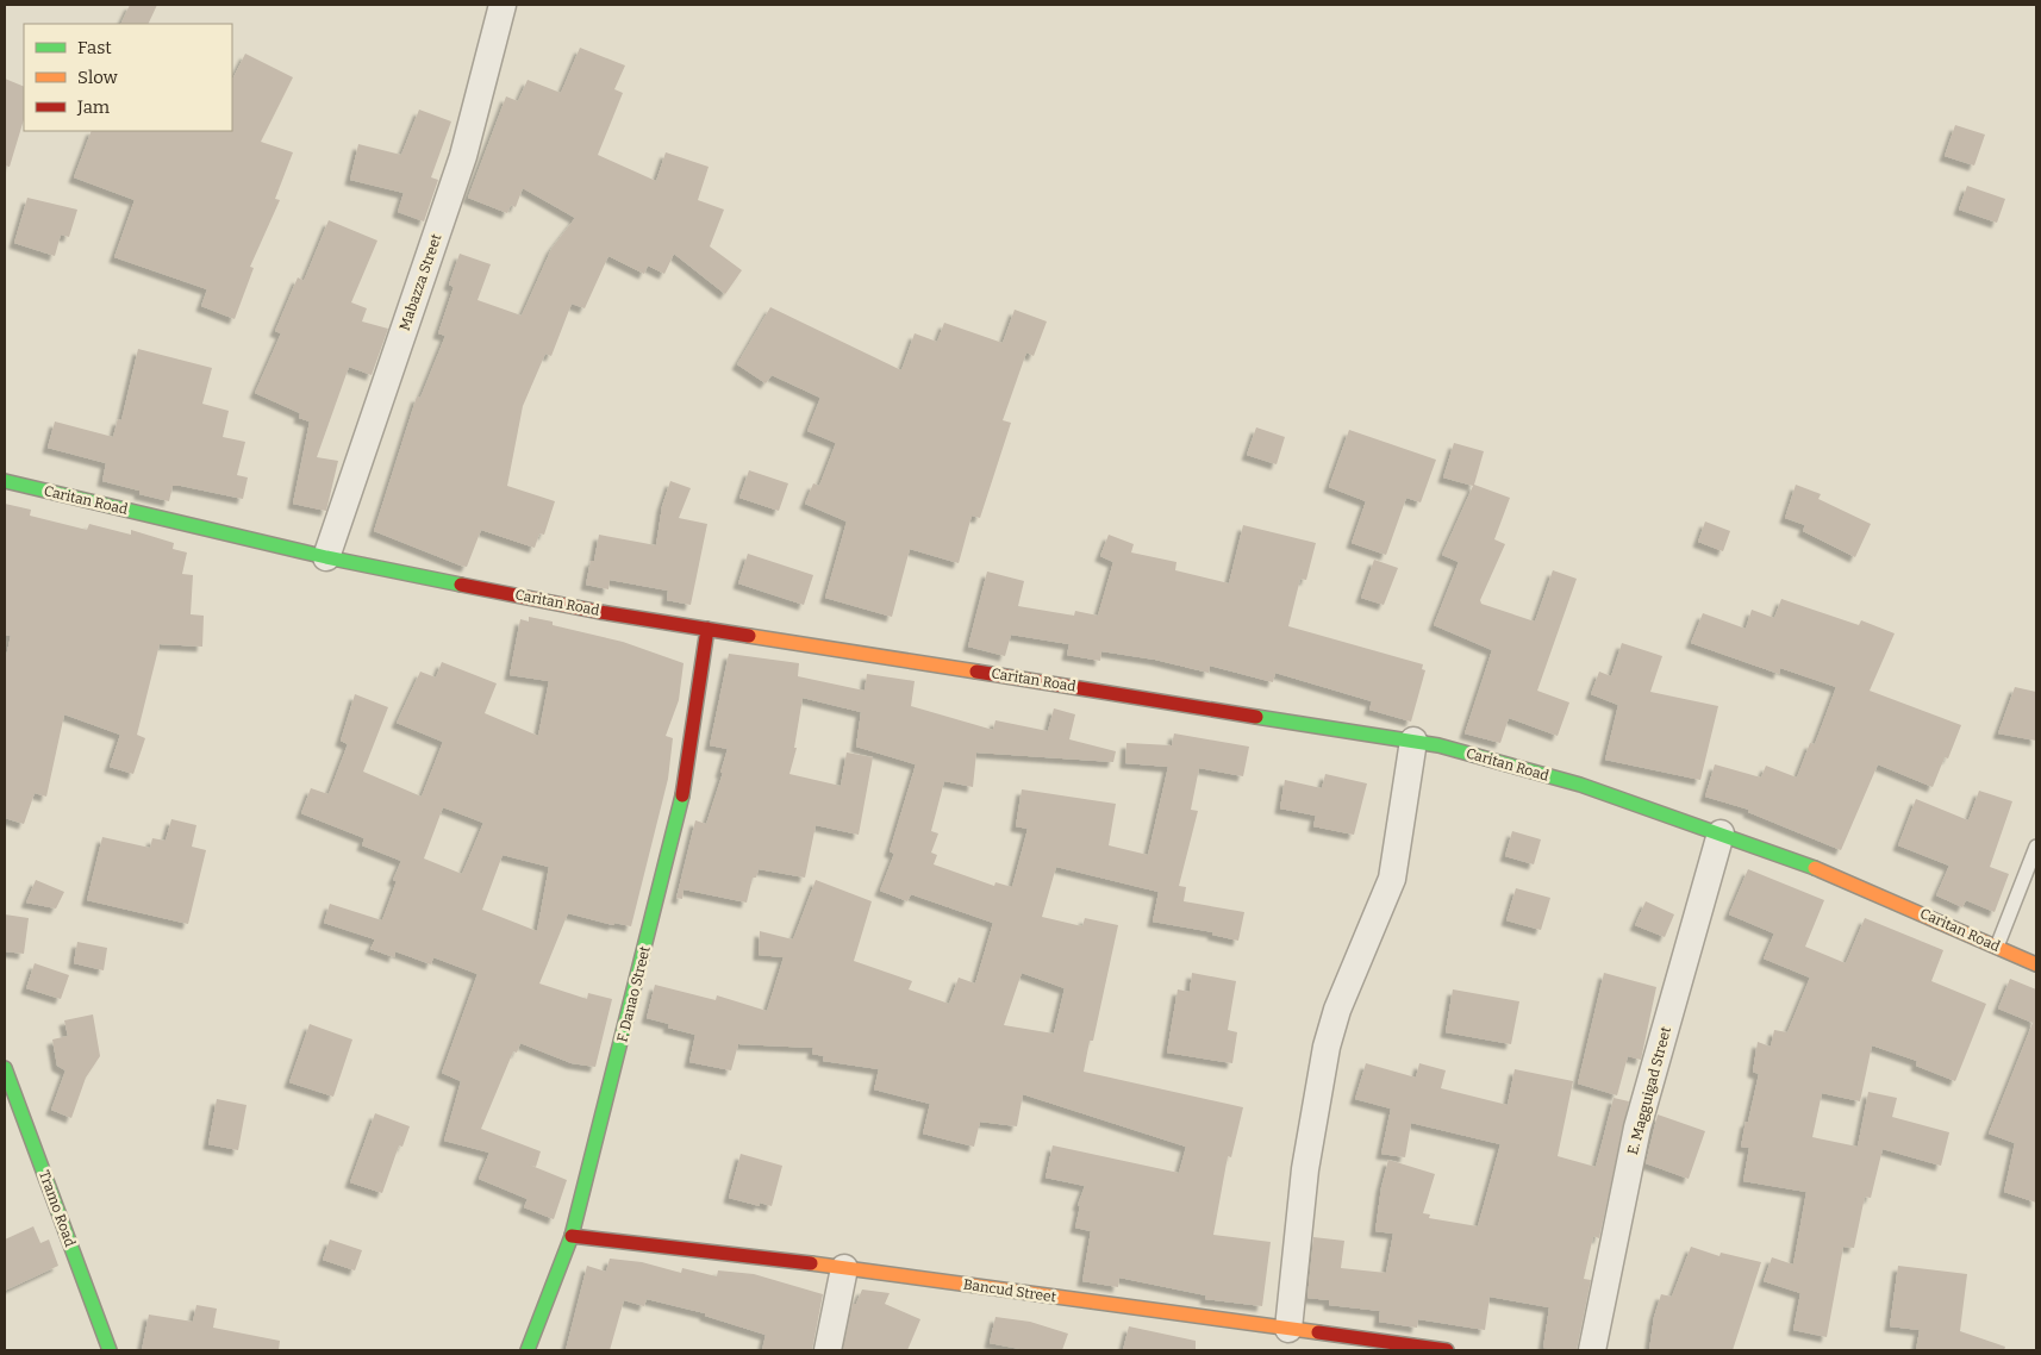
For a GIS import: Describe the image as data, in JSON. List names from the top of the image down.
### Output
{
  "streets": {
    "main road": [
      "Caritan Road",
      "F. Danao Street",
      "Tramo Road",
      "Bancud Street"
    ],
    "street": ["Mabazza Street", "E. Magguigad Street"]
  },
  "crossings": [
    ["Mabazza Street", "Caritan Road"],
    ["Caritan Road", "F. Danao Street"],
    ["Caritan Road", "E. Magguigad Street"],
    ["F. Danao Street", "Bancud Street"]
  ],
  "legend": ["Fast", "Slow", "Jam"]
}
